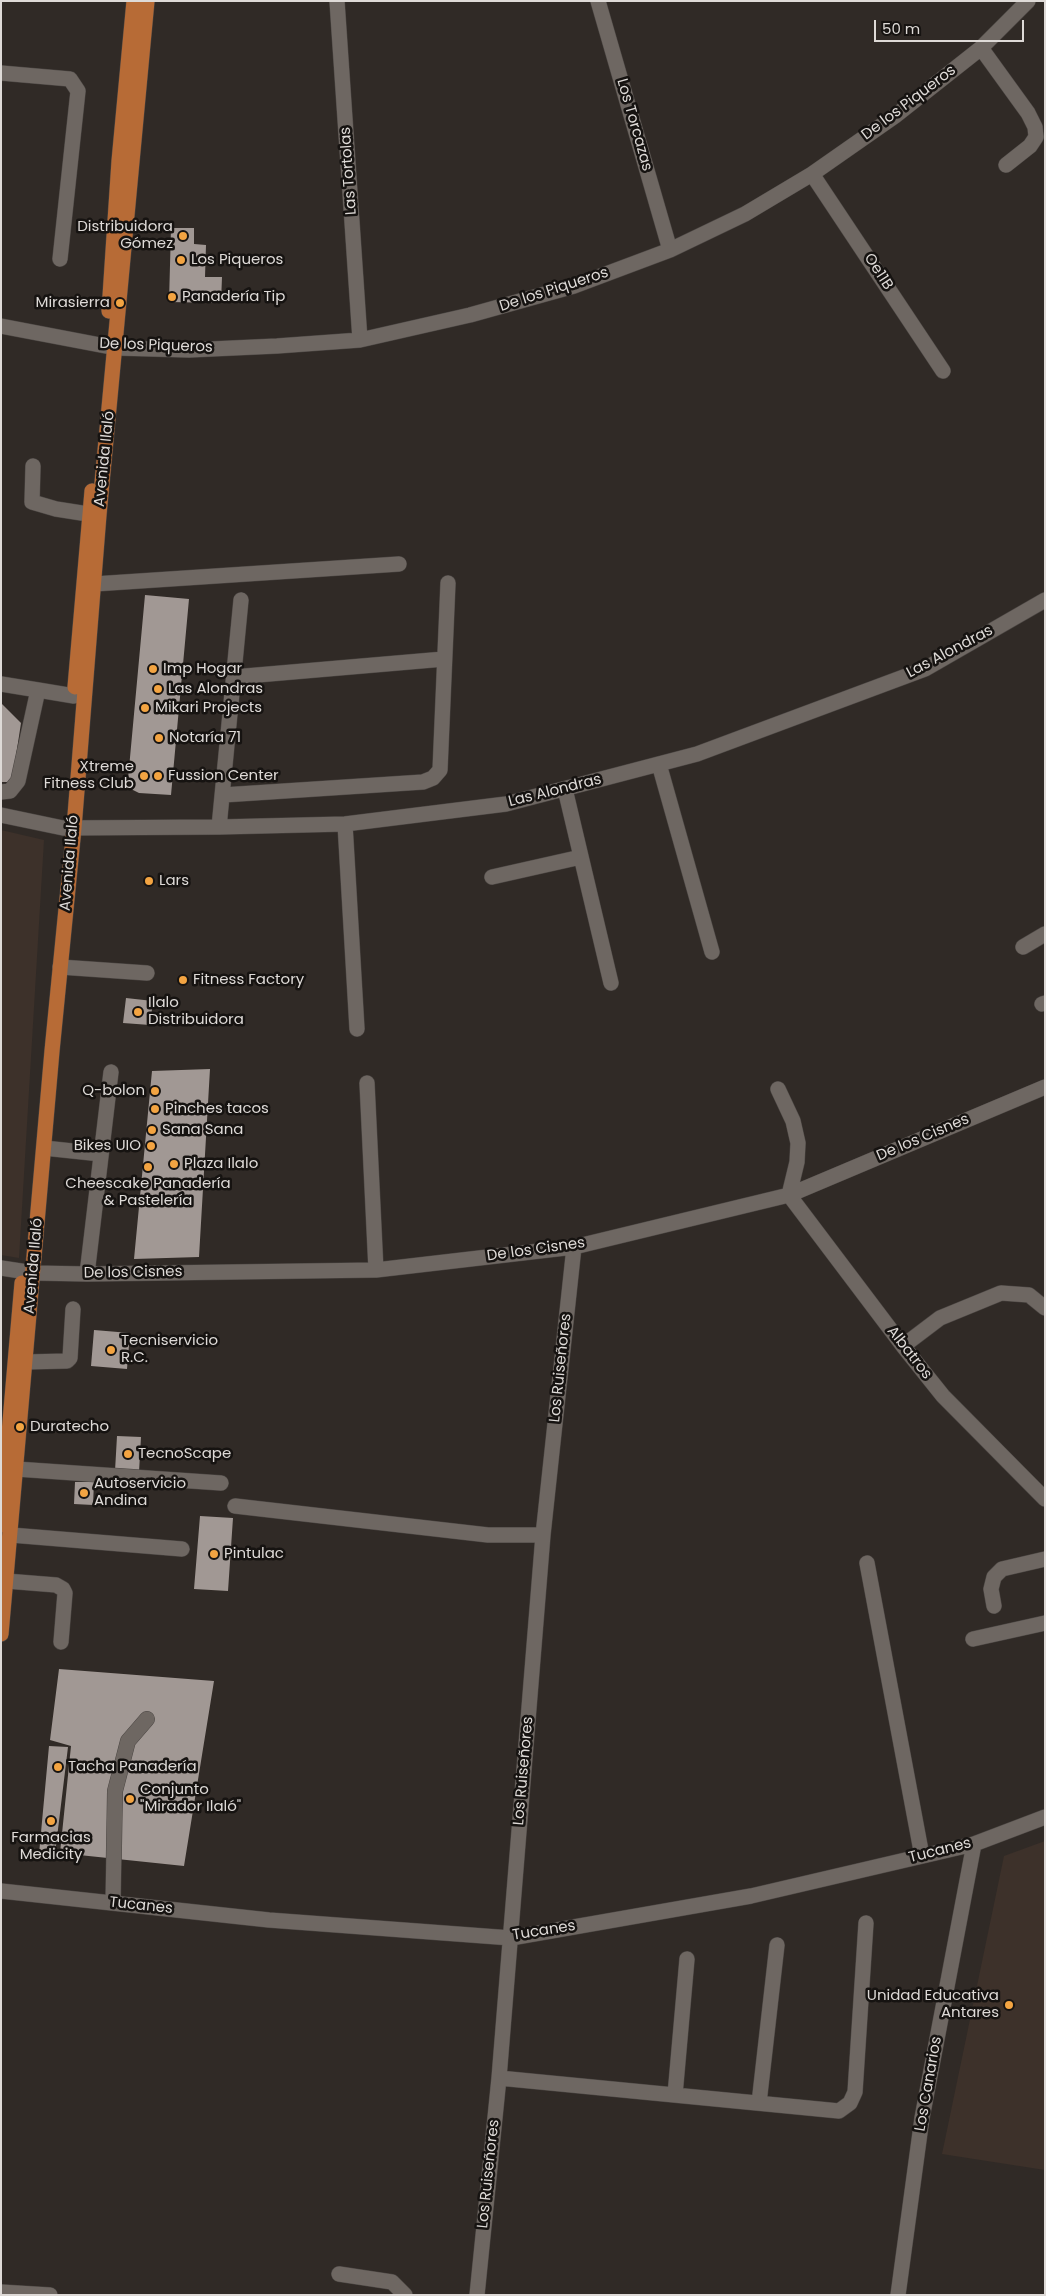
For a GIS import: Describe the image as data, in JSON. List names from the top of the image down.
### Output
{
  "streets": {
    "main road": ["Avenida Ilaló"],
    "street": [
      "De los Piqueros",
      "Los Torcazas",
      "Las Tortolas",
      "Oe11B",
      "Las Alondras",
      "De los Cisnes",
      "Albatros",
      "Los Ruiseñores",
      "Tucanes",
      "Los Canarios"
    ]
  },
  "crossings": [
    ["De los Piqueros", "Los Torcazas"],
    ["De los Piqueros", "Las Tortolas"],
    ["De los Piqueros", "Oe11B"],
    ["De los Piqueros", "Avenida Ilaló"],
    ["Avenida Ilaló", "Las Alondras"],
    ["Avenida Ilaló", "De los Cisnes"],
    ["De los Cisnes", "Albatros"],
    ["De los Cisnes", "Los Ruiseñores"],
    ["Los Ruiseñores", "Tucanes"],
    ["Tucanes", "Los Canarios"]
  ],
  "places": [
    "Distribuidora Gómez",
    "Los Piqueros",
    "Panadería Tip",
    "Mirasierra",
    "Imp Hogar",
    "Las Alondras",
    "Mikari Projects",
    "Notaría 71",
    "Xtreme Fitness Club",
    "Fussion Center",
    "Lars",
    "Fitness Factory",
    "Ilalo Distribuidora",
    "Q-bolon",
    "Pinches tacos",
    "Sana Sana",
    "Bikes UIO",
    "Plaza Ilalo",
    "Cheescake Panadería & Pastelería",
    "Tecniservicio R.C.",
    "Duratecho",
    "TecnoScape",
    "Autoservicio Andina",
    "Pintulac",
    "Tacha Panadería",
    "Conjunto \"Mirador Ilaló\"",
    "Farmacias Medicity",
    "Unidad Educativa Antares"
  ],
  "scale_bar": "50 m"
}
